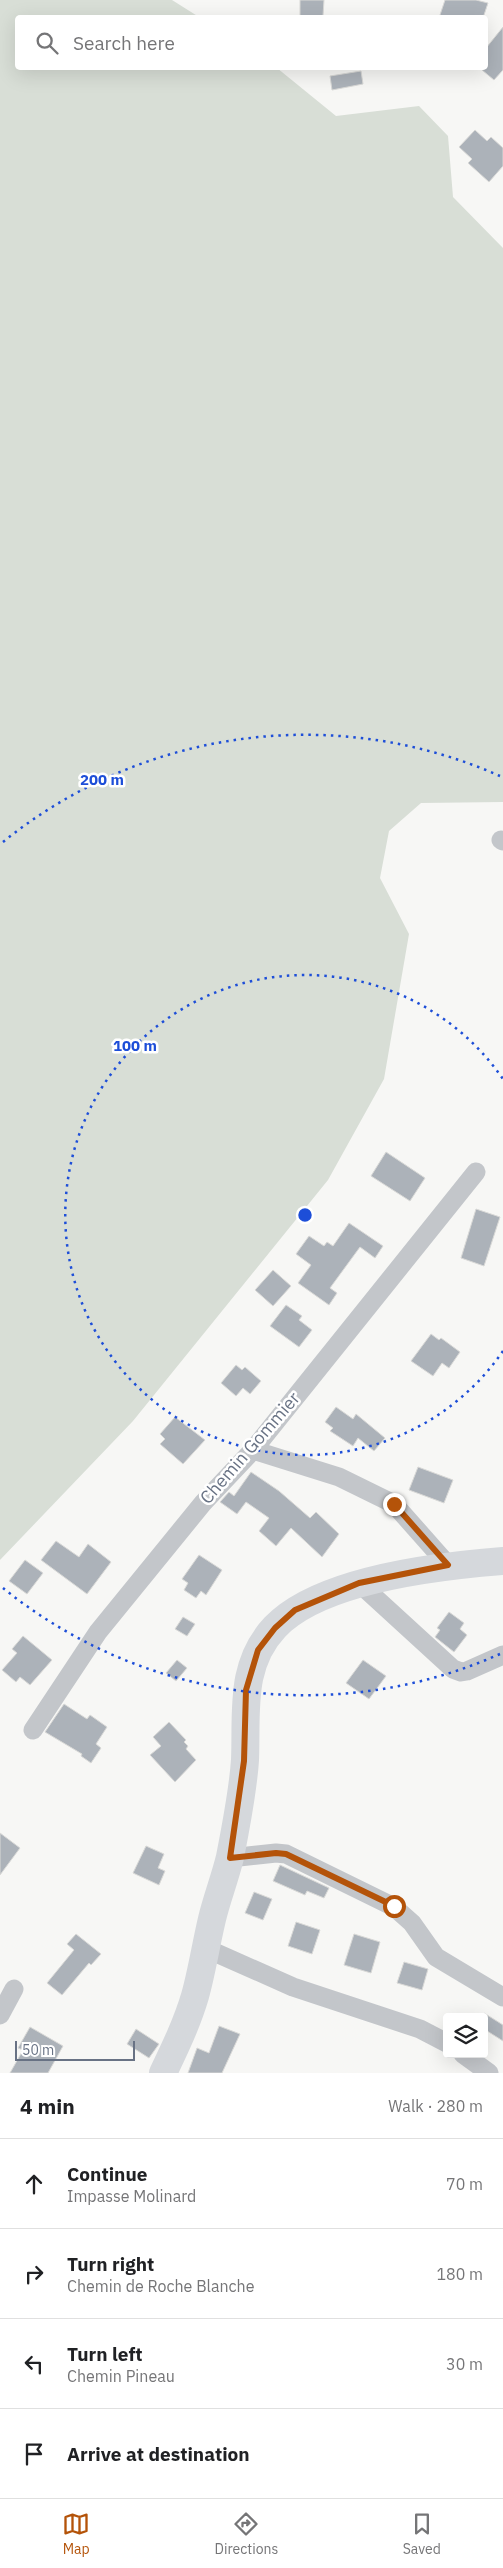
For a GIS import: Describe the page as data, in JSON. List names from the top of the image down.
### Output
{
  "streets": {
    "street": ["Chemin Gommier"]
  },
  "scale_bar": "50 m",
  "page": {
    "search": "Search here",
    "scale": "50 m",
    "heading": ["4 min", "Walk · 280 m"],
    "list": [
      ["Continue", "Impasse Molinard", "70 m"],
      ["Turn right", "Chemin de Roche Blanche", "180 m"],
      ["Turn left", "Chemin Pineau", "30 m"],
      "Arrive at destination"
    ],
    "nav": ["Map", "Directions", "Saved"]
  },
  "rings": ["200 m", "100 m"]
}
